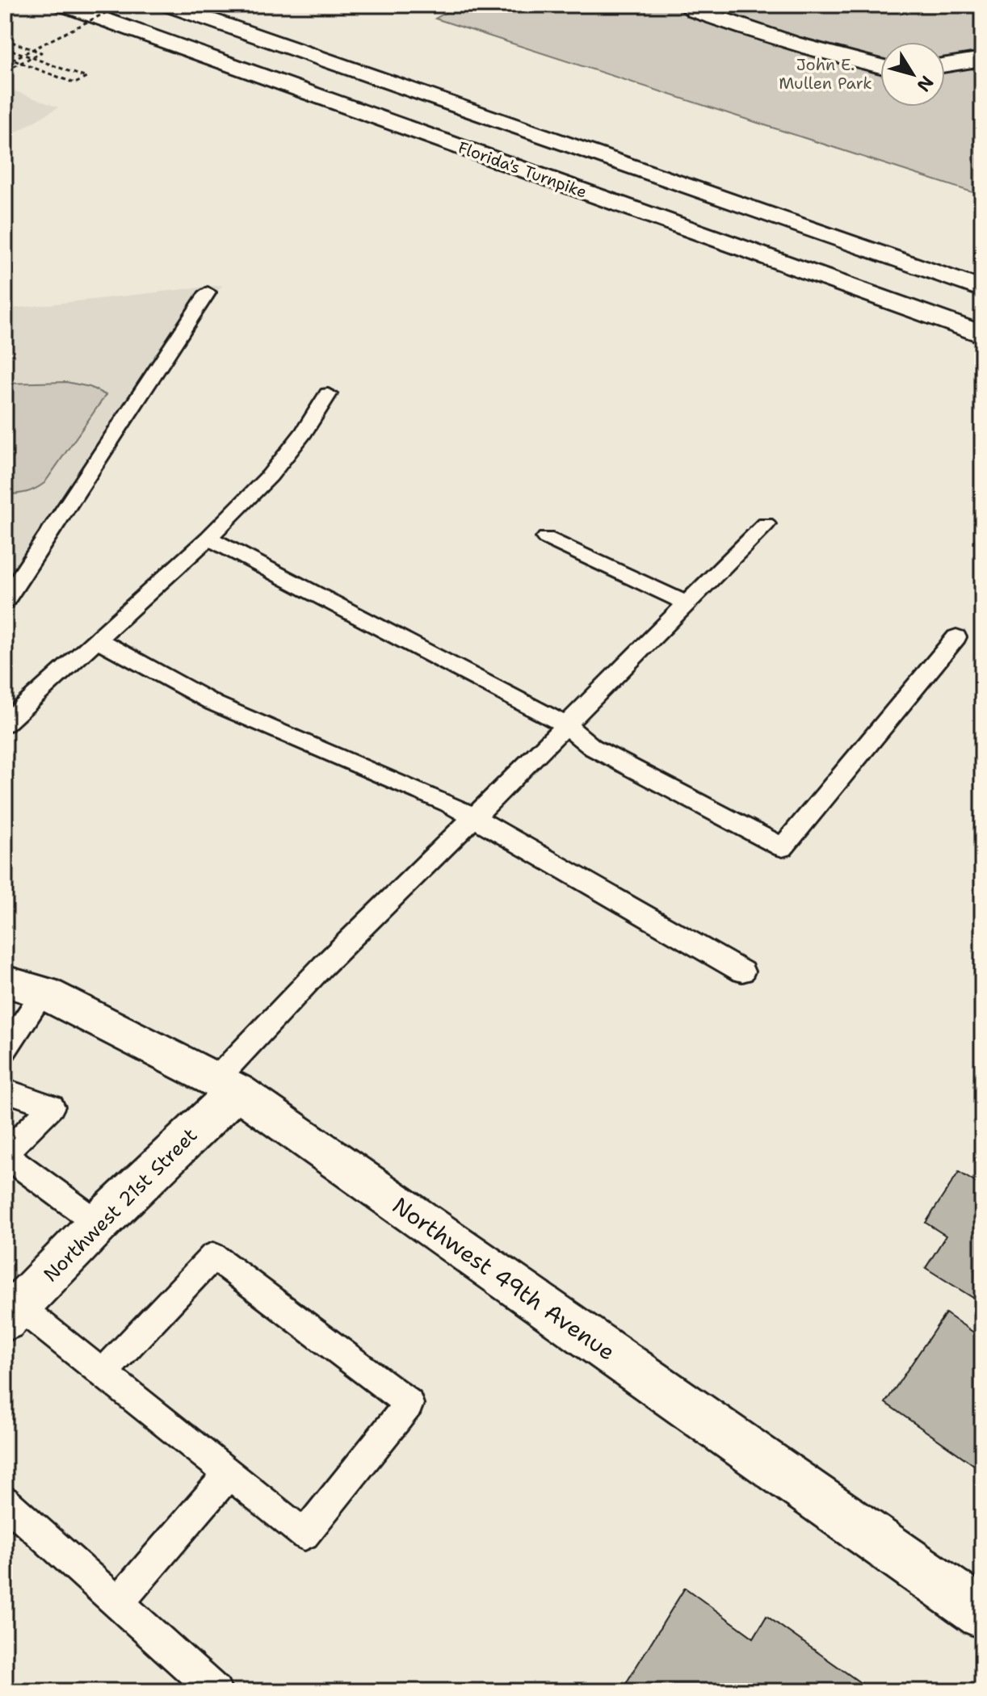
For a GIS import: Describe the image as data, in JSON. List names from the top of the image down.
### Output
{
  "streets": {
    "main road": ["Florida's Turnpike", "Northwest 21st Street", "Northwest 49th Avenue"]
  },
  "crossings": [
    ["Northwest 21st Street", "Northwest 49th Avenue"]
  ],
  "parks": ["John E. Mullen Park"],
  "north": "bottom right"
}
